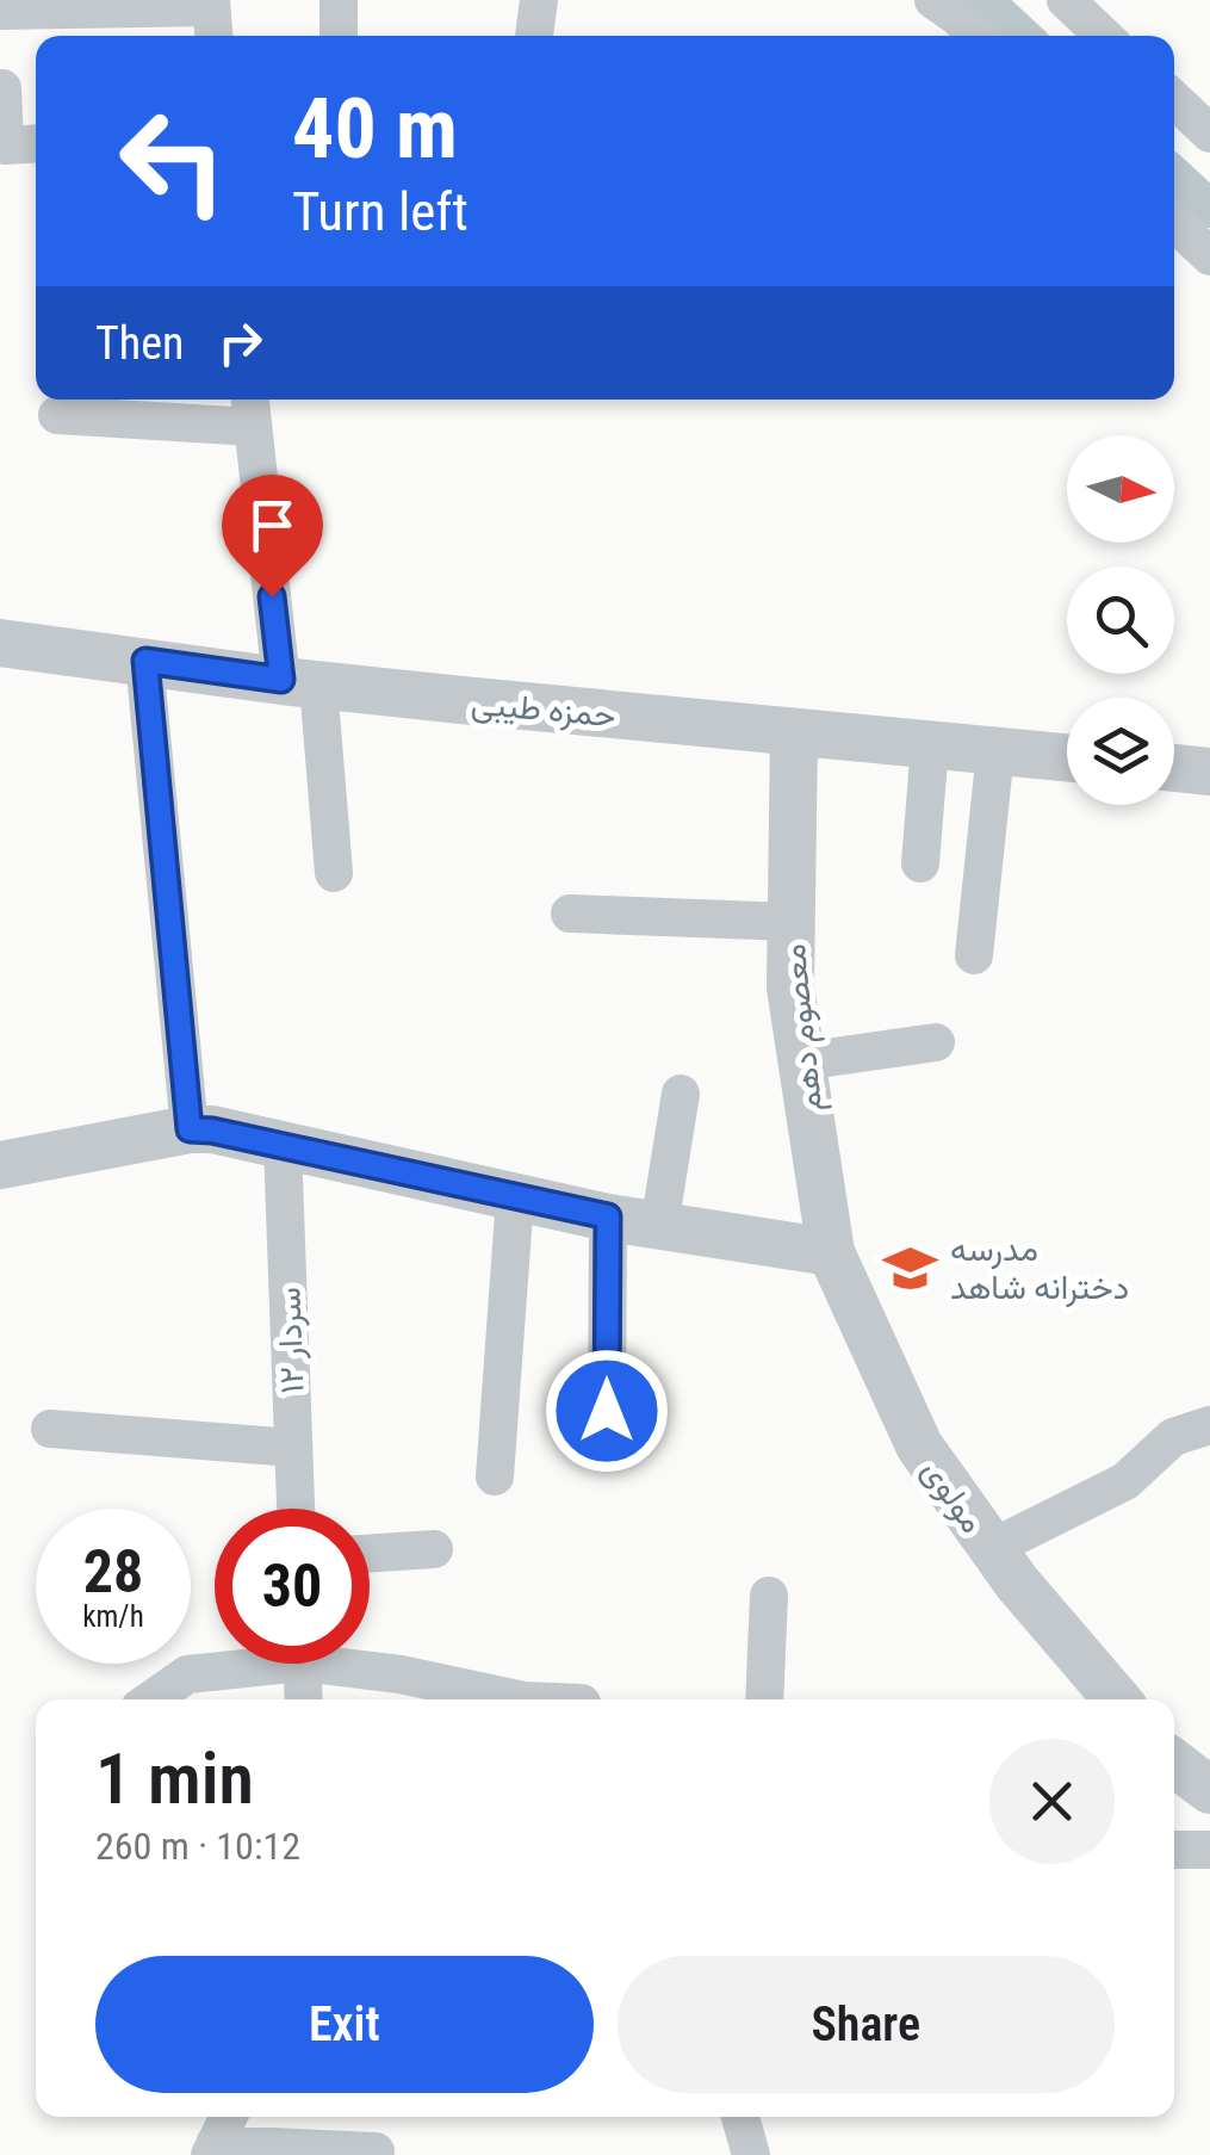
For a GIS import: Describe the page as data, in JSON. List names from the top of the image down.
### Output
{
  "streets": {
    "street": [
      "حمزه طیبی",
      "معصوم دهم",
      "سردار ۱۲",
      "مولوی"
    ]
  },
  "crossings": [
    ["حمزه طیبی", "معصوم دهم"],
    ["معصوم دهم", "مولوی"]
  ],
  "places": {
    "school or university": ["مدرسه دخترانه شاهد"]
  },
  "north": "right",
  "page": {
    "turn": ["40 m", "Turn left"],
    "then": "Then",
    "speed": "28 km/h",
    "limit": "30",
    "heading": ["1 min", "260 m · 10:12"],
    "buttons": ["Exit", "Share"]
  }
}
